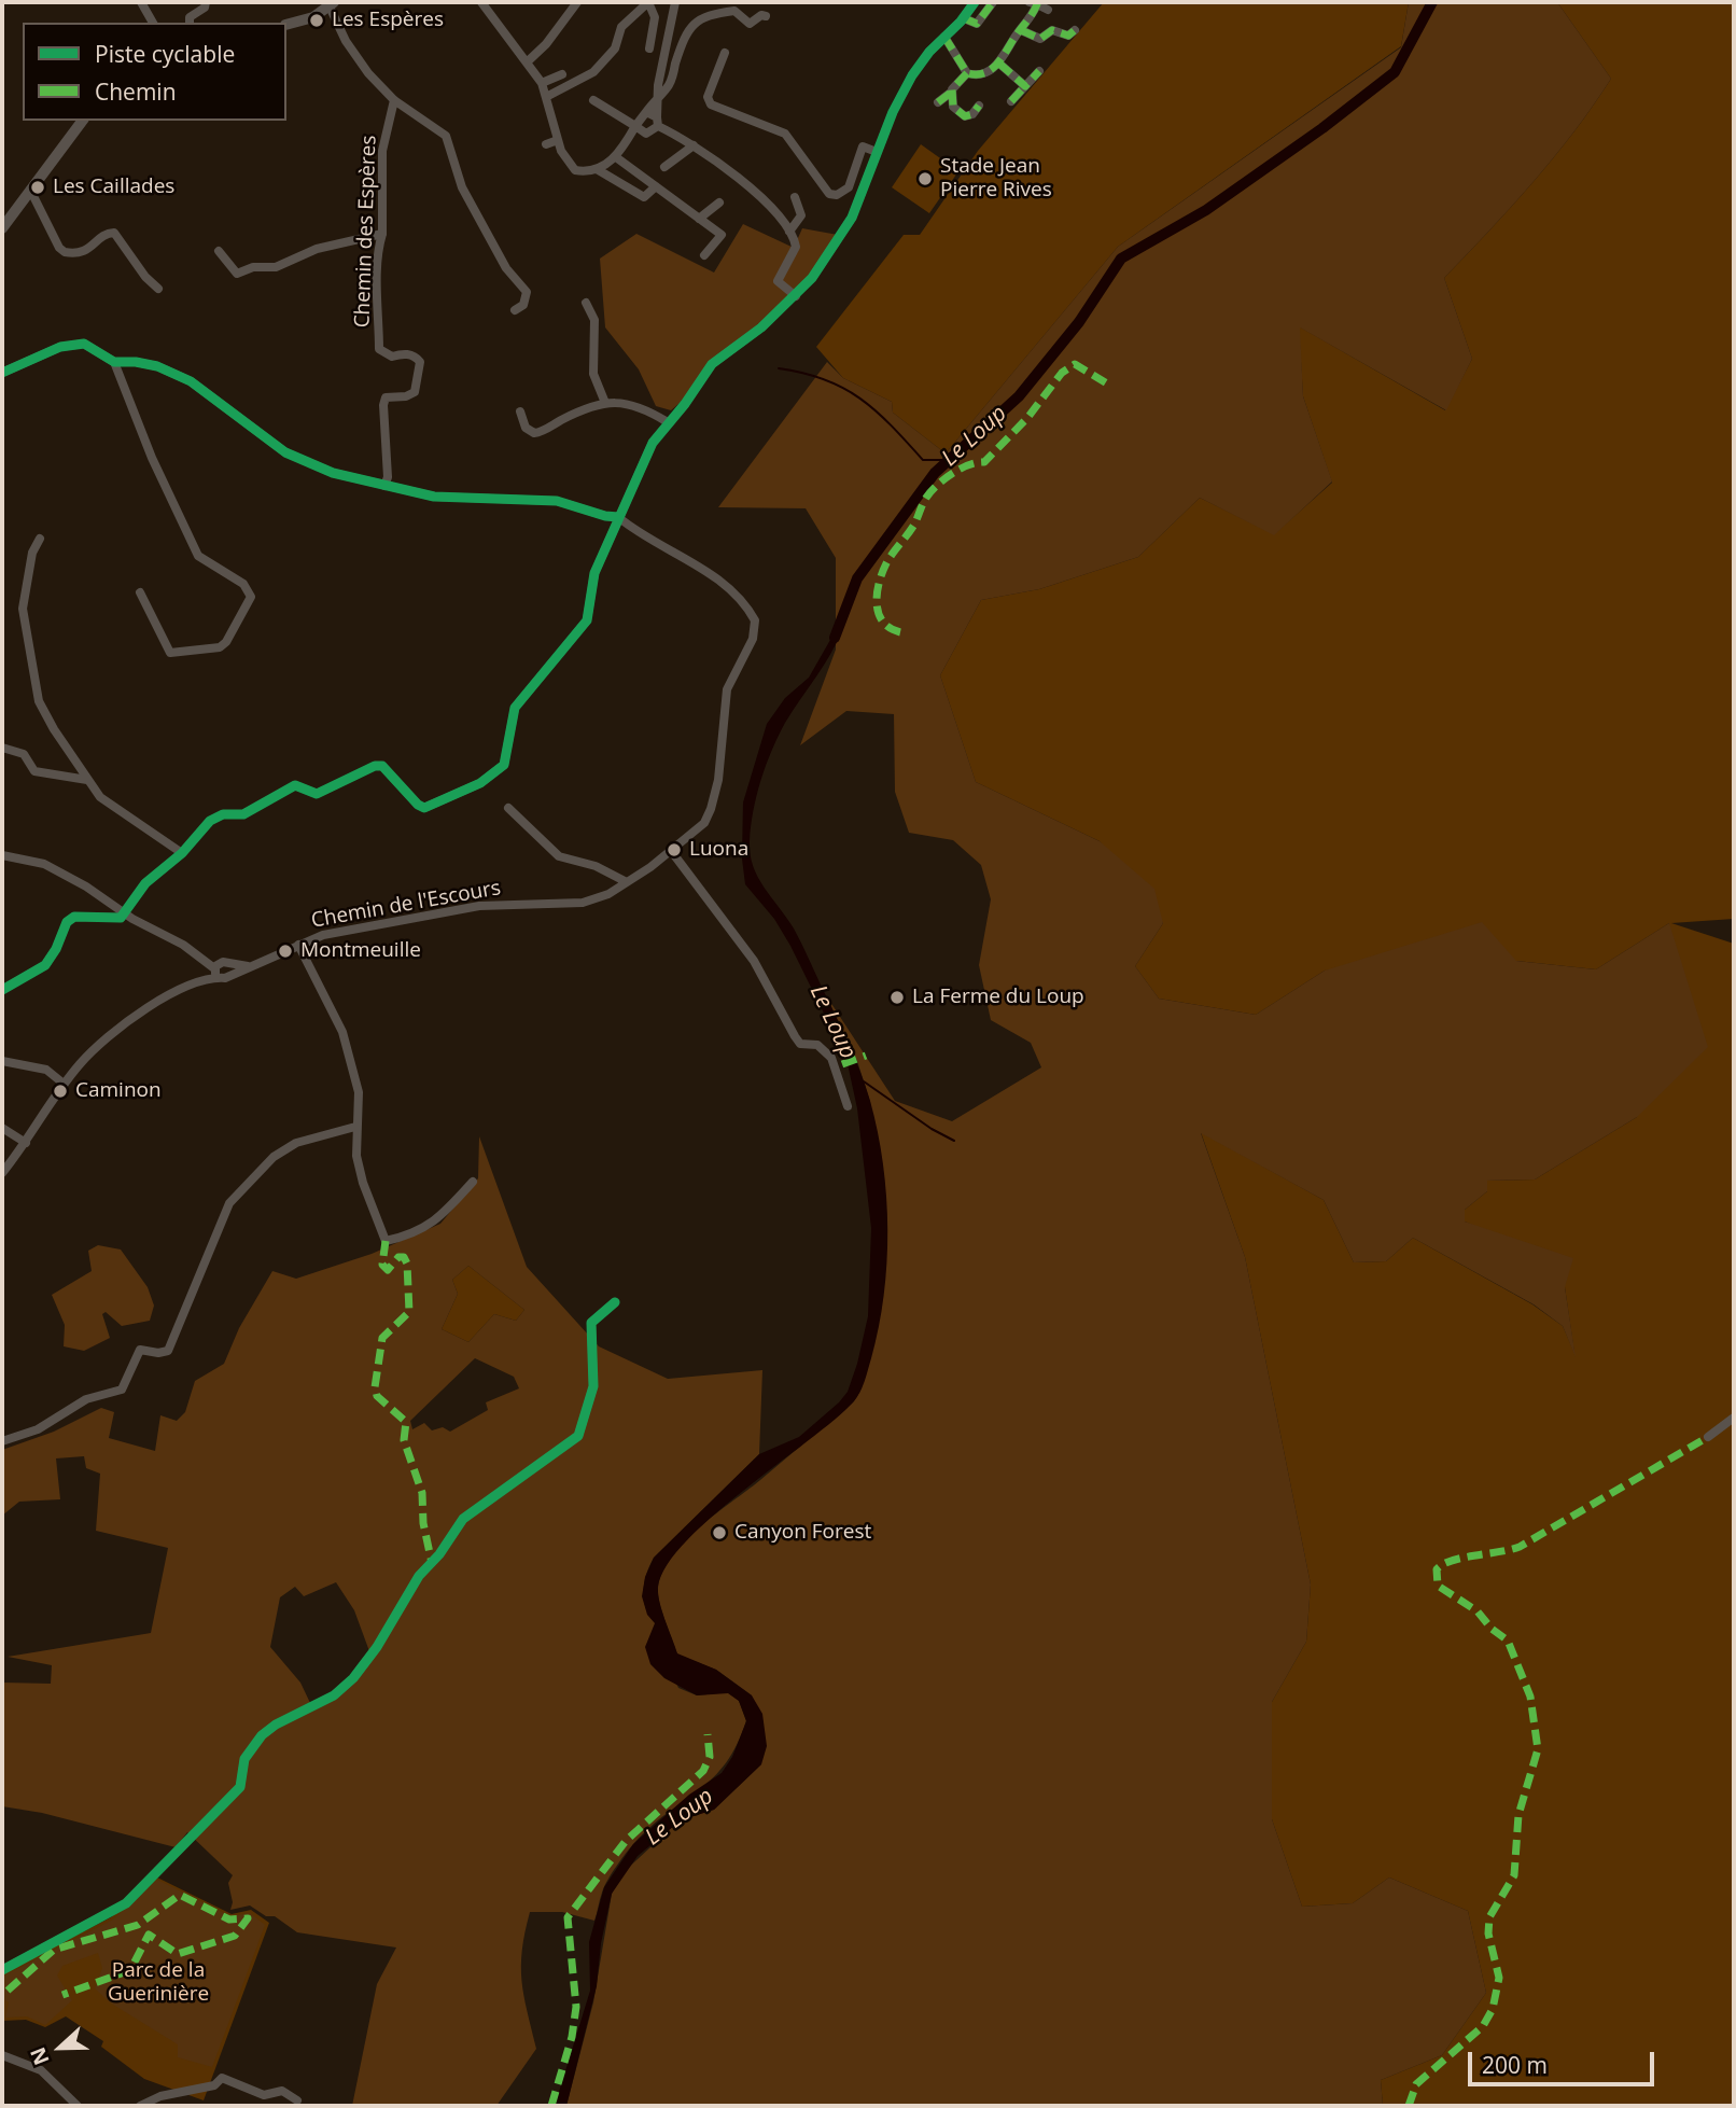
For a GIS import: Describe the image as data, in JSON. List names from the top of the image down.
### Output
{
  "streets": {
    "street": ["Chemin des Espères", "Chemin de l'Escours"]
  },
  "water": ["Le Loup"],
  "parks": ["Parc de la Guerinière"],
  "places": [
    "Les Espères",
    "Stade Jean Pierre Rives",
    "Les Caillades",
    "Luona",
    "Montmeuille",
    "La Ferme du Loup",
    "Caminon",
    "Canyon Forest"
  ],
  "legend": ["Piste cyclable", "Chemin"],
  "scale_bar": "200 m",
  "north": "left"
}
